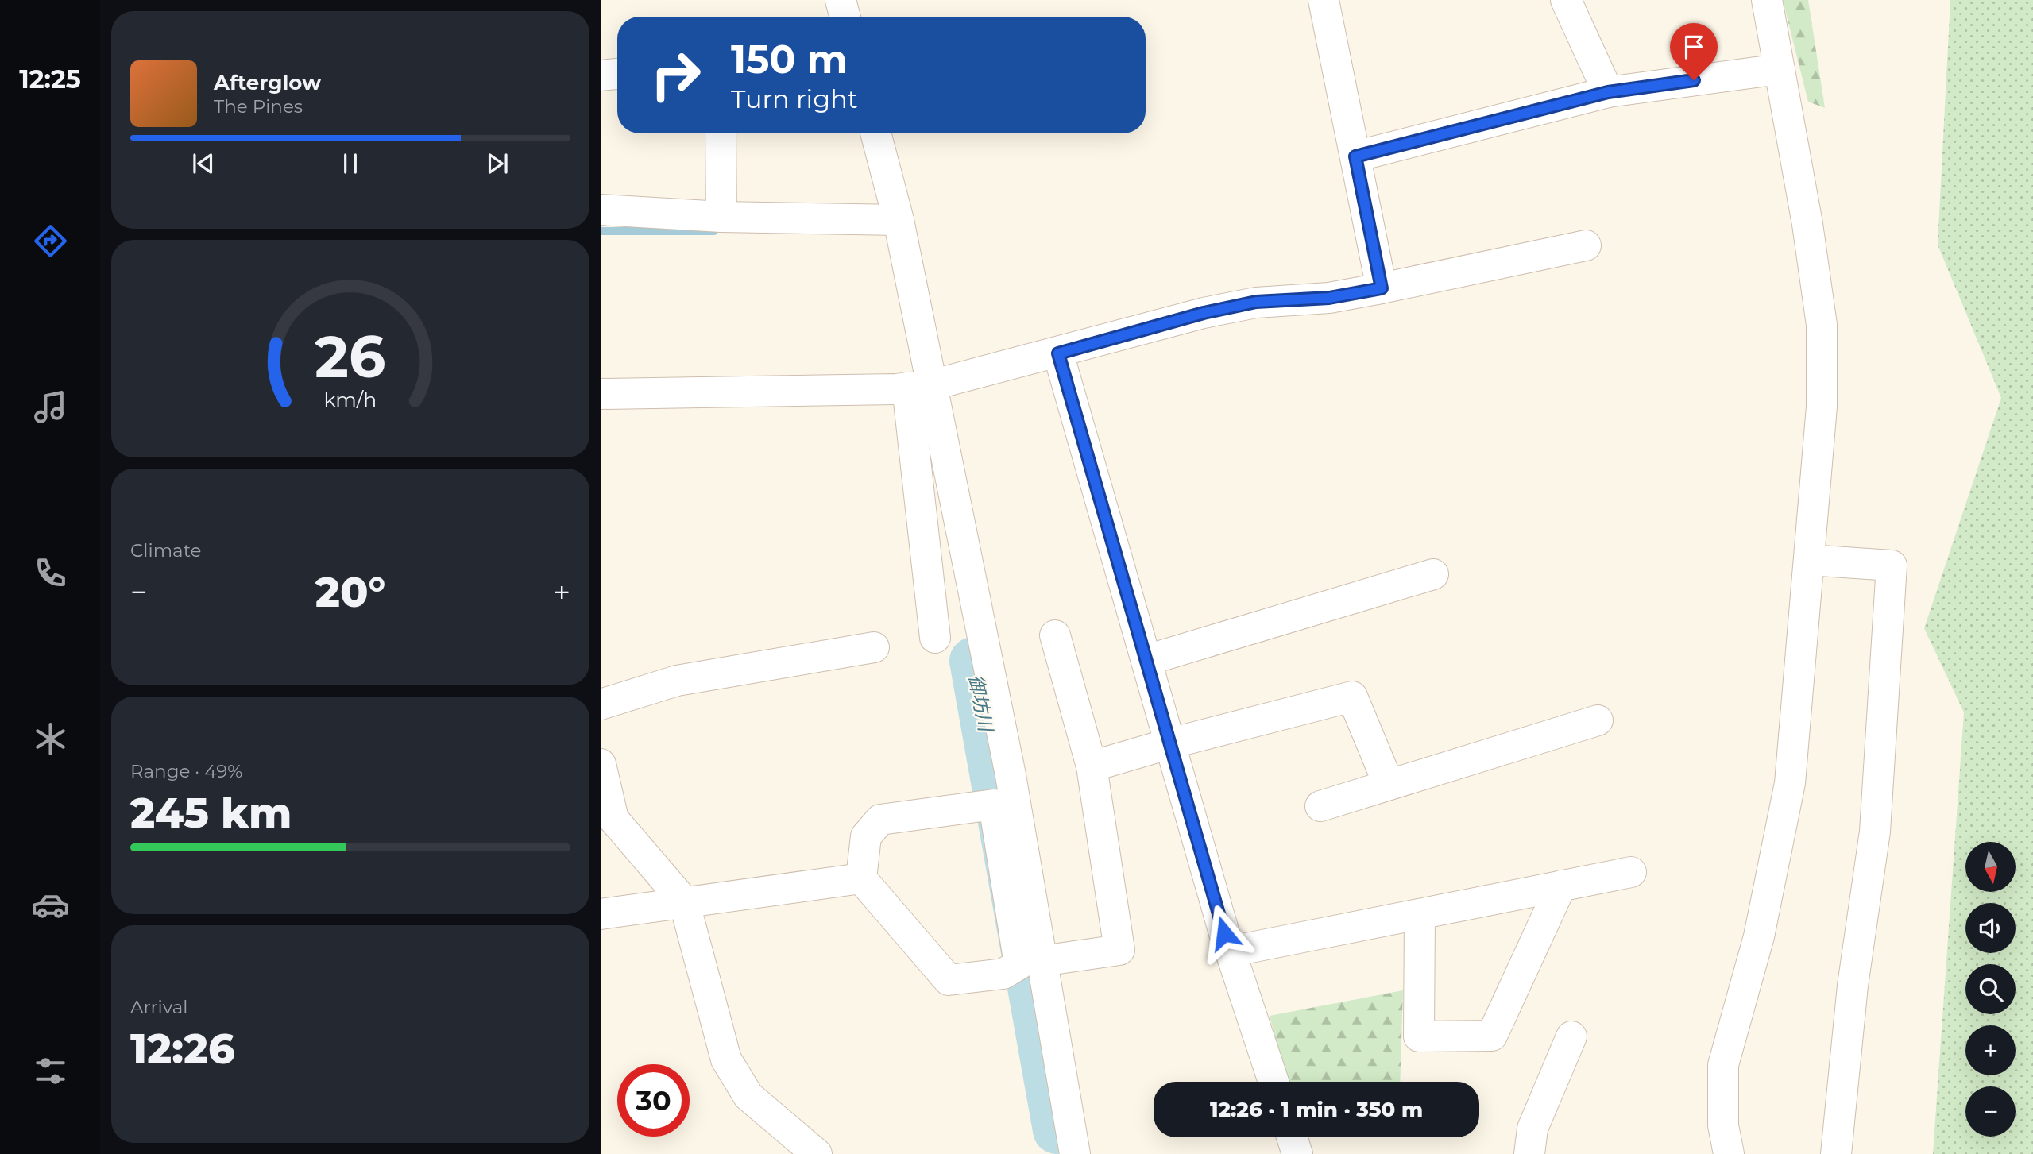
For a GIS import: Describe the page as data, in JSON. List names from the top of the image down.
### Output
{
  "water": ["御坊川"],
  "north": "bottom",
  "page": {
    "tabs": "12:25",
    "turn": ["150 m", "Turn right"],
    "song": ["Afterglow", "The Pines"],
    "tile": [
      "Climate",
      ["Range · 49%", "245 km"],
      ["Arrival", "12:26"]
    ],
    "heat": ["−", "20°", "+"],
    "map_buttons": ["+", "−"],
    "limit": "30",
    "trip": "12:26 · 1 min · 350 m",
    "gauge": ["26", "km/h"]
  }
}
